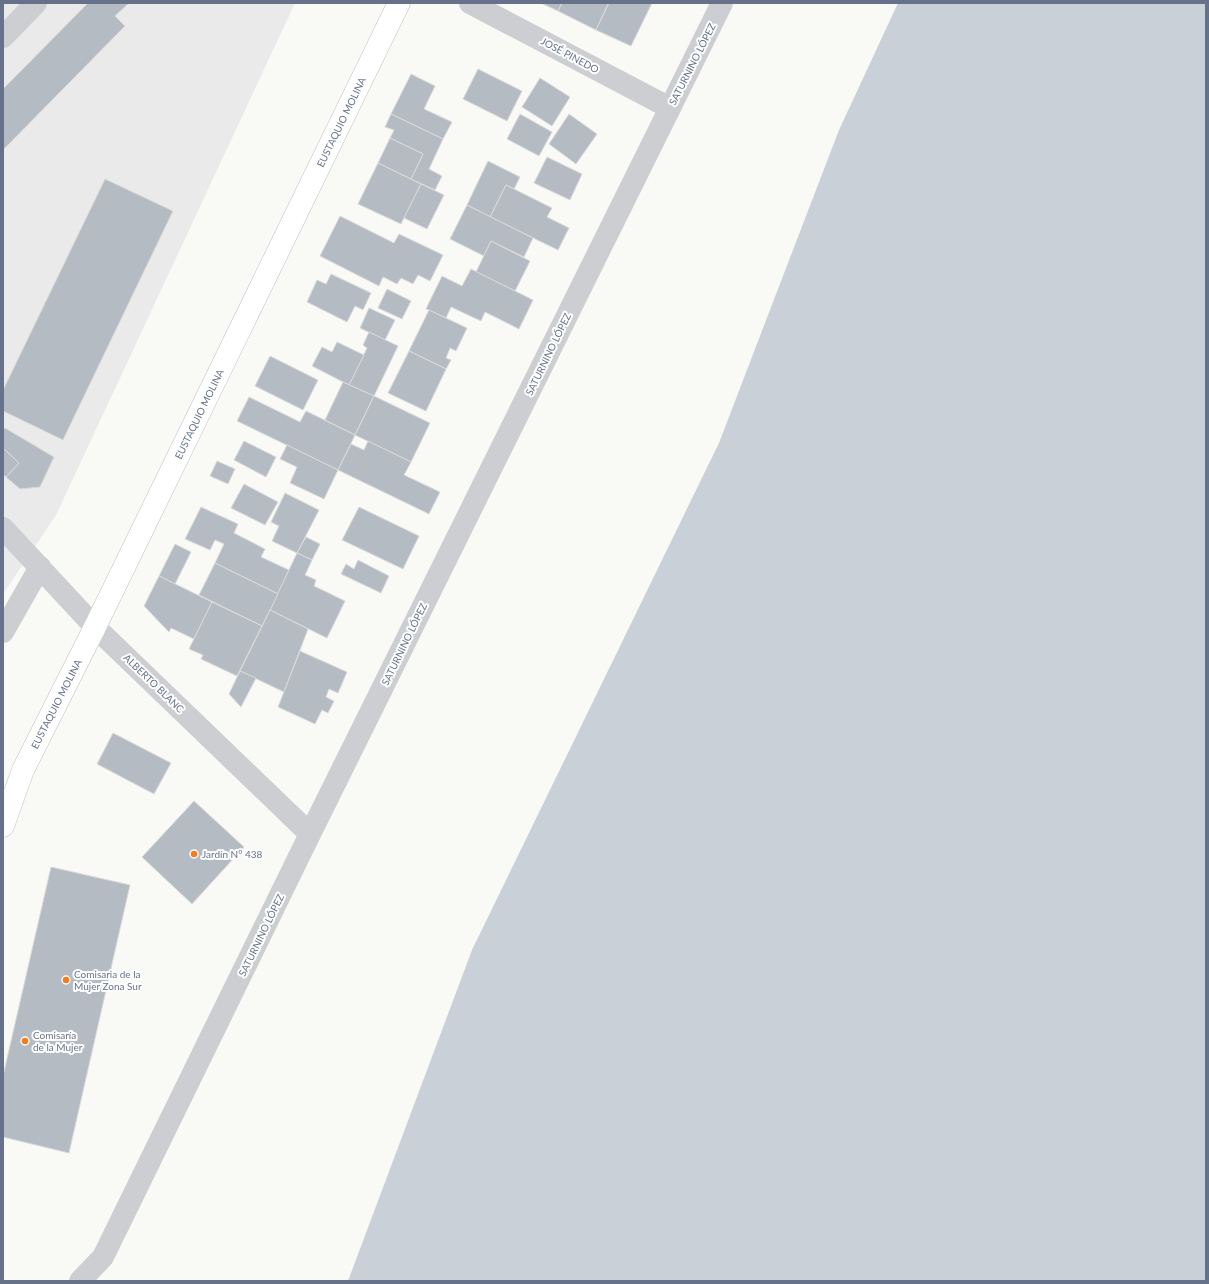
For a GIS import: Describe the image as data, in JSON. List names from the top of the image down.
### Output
{
  "streets": {
    "main road": ["EUSTAQUIO MOLINA"],
    "street": ["JOSÉ PINEDO", "SATURNINO LÓPEZ", "ALBERTO BLANC"]
  },
  "crossings": [
    ["JOSÉ PINEDO", "SATURNINO LÓPEZ"],
    ["SATURNINO LÓPEZ", "ALBERTO BLANC"],
    ["EUSTAQUIO MOLINA", "ALBERTO BLANC"]
  ],
  "places": ["Jardín N° 438", "Comisaria de la Mujer Zona Sur", "Comisaría de la Mujer"]
}
